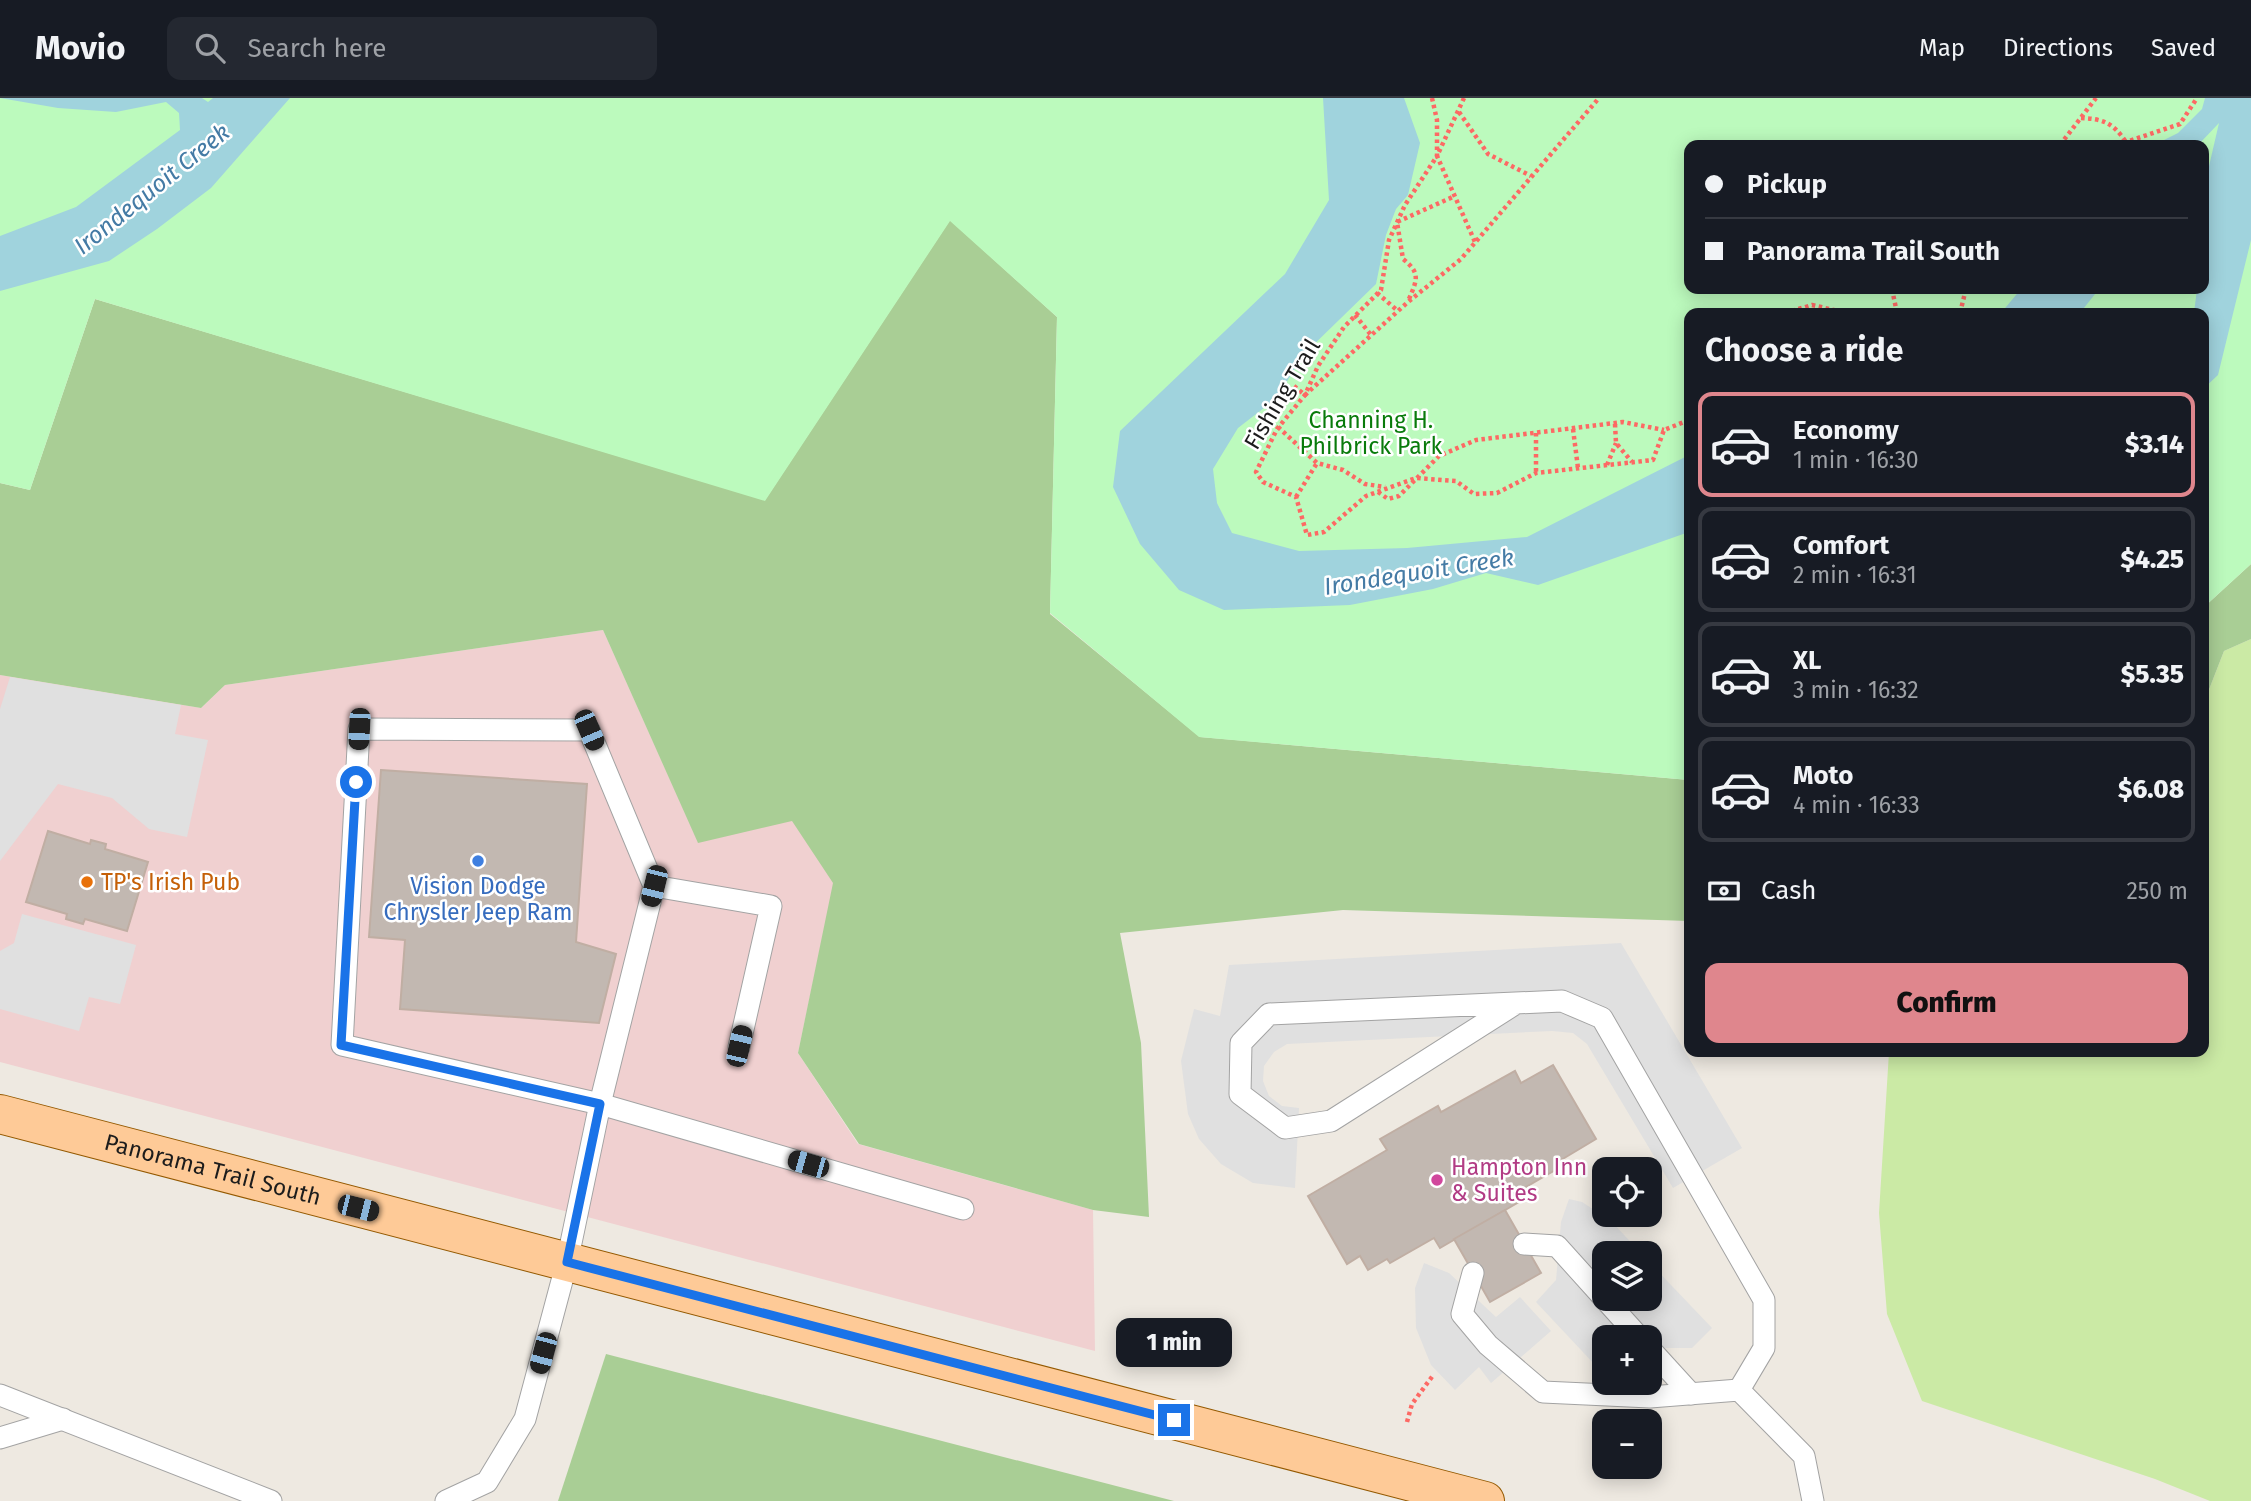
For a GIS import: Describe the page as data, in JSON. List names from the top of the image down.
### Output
{
  "streets": {
    "main road": ["Panorama Trail South"],
    "path": ["Fishing Trail"]
  },
  "water": ["Irondequoit Creek"],
  "parks": ["Channing H. Philbrick Park"],
  "places": ["Vision Dodge Chrysler Jeep Ram", "TP's Irish Pub", "Hampton Inn & Suites"],
  "page": {
    "header": "Movio",
    "search": "Search here",
    "nav": ["Map", "Directions", "Saved"],
    "banner": ["Pickup", "Panorama Trail South"],
    "heading": "Choose a ride",
    "list": [
      {
        "name": "Economy",
        "note": "1 min · 16:30",
        "value": "$3.14"
      },
      {
        "name": "Comfort",
        "note": "2 min · 16:31",
        "value": "$4.25"
      },
      {
        "name": "XL",
        "note": "3 min · 16:32",
        "value": "$5.35"
      },
      {
        "name": "Moto",
        "note": "4 min · 16:33",
        "value": "$6.08"
      }
    ],
    "pay": ["Cash", "250 m"],
    "buttons": "Confirm",
    "map_buttons": ["+", "−"],
    "bubble": "1 min"
  }
}
